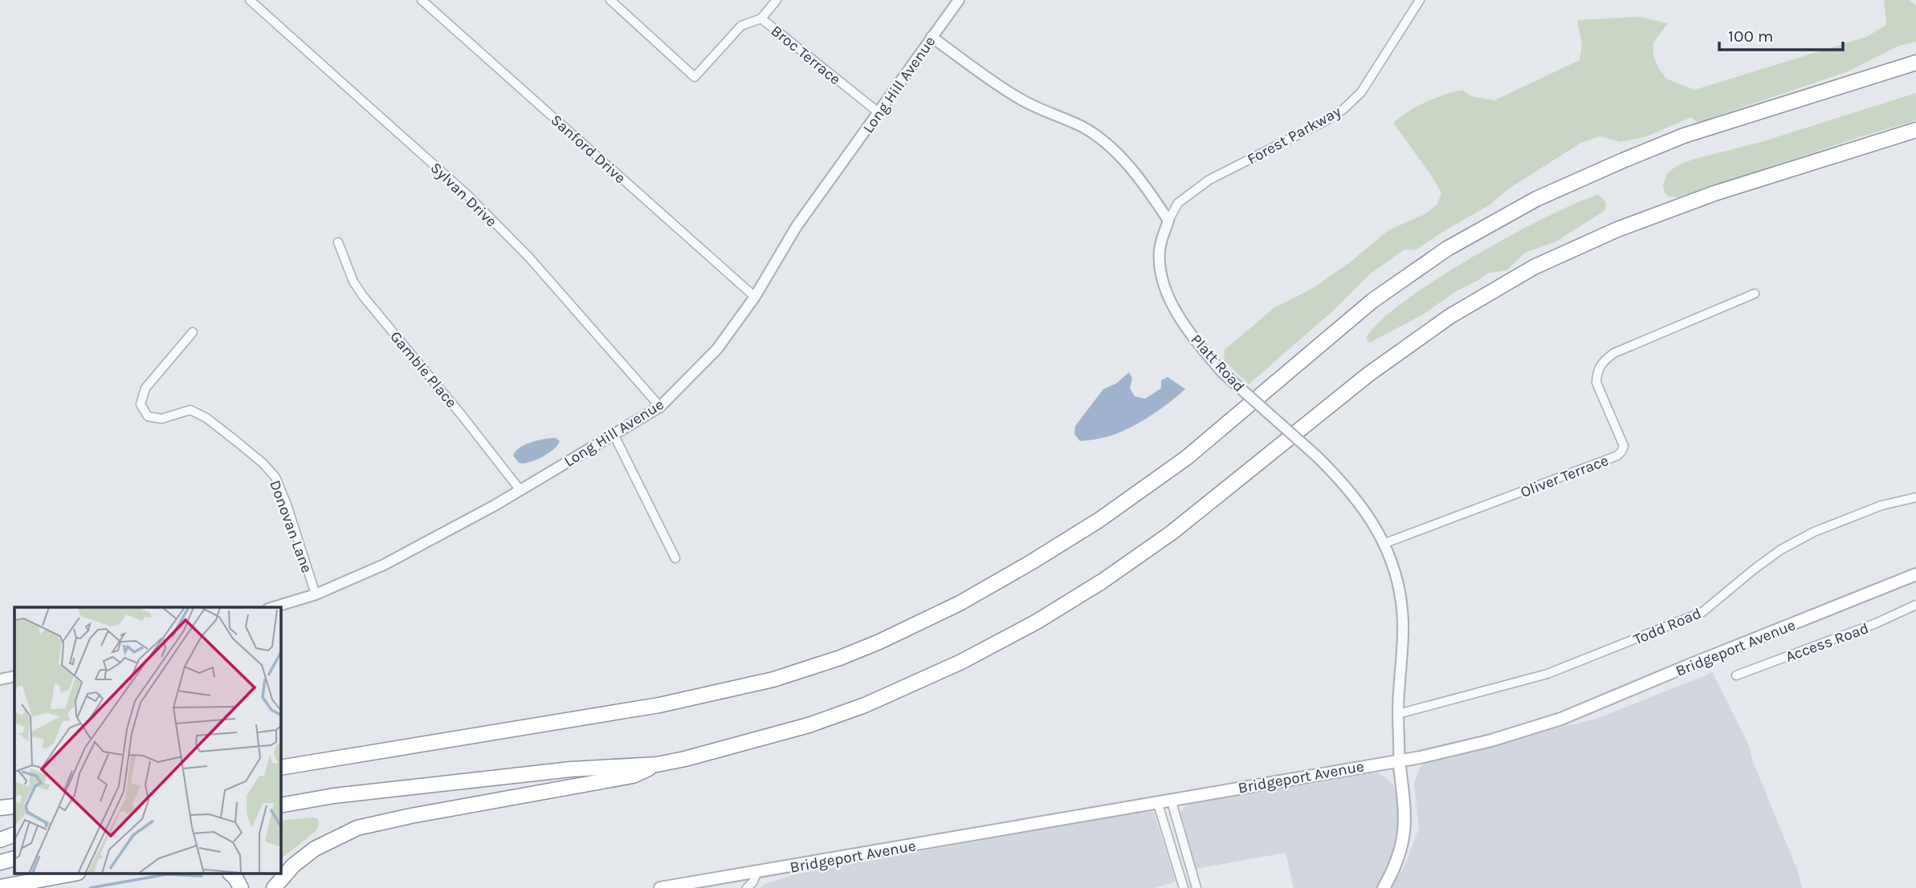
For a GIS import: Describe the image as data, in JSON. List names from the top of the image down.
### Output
{
  "streets": {
    "main road": ["Bridgeport Avenue"],
    "street": [
      "Broc Terrace",
      "Long Hill Avenue",
      "Forest Parkway",
      "Sanford Drive",
      "Sylvan Drive",
      "Platt Road",
      "Gamble Place",
      "Oliver Terrace",
      "Donovan Lane",
      "Todd Road",
      "Access Road"
    ]
  },
  "crossings": [
    ["Broc Terrace", "Long Hill Avenue"],
    ["Long Hill Avenue", "Sanford Drive"],
    ["Long Hill Avenue", "Sylvan Drive"],
    ["Long Hill Avenue", "Gamble Place"],
    ["Long Hill Avenue", "Donovan Lane"],
    ["Forest Parkway", "Platt Road"],
    ["Platt Road", "Oliver Terrace"],
    ["Platt Road", "Todd Road"],
    ["Platt Road", "Bridgeport Avenue"]
  ],
  "scale_bar": "100 m"
}
